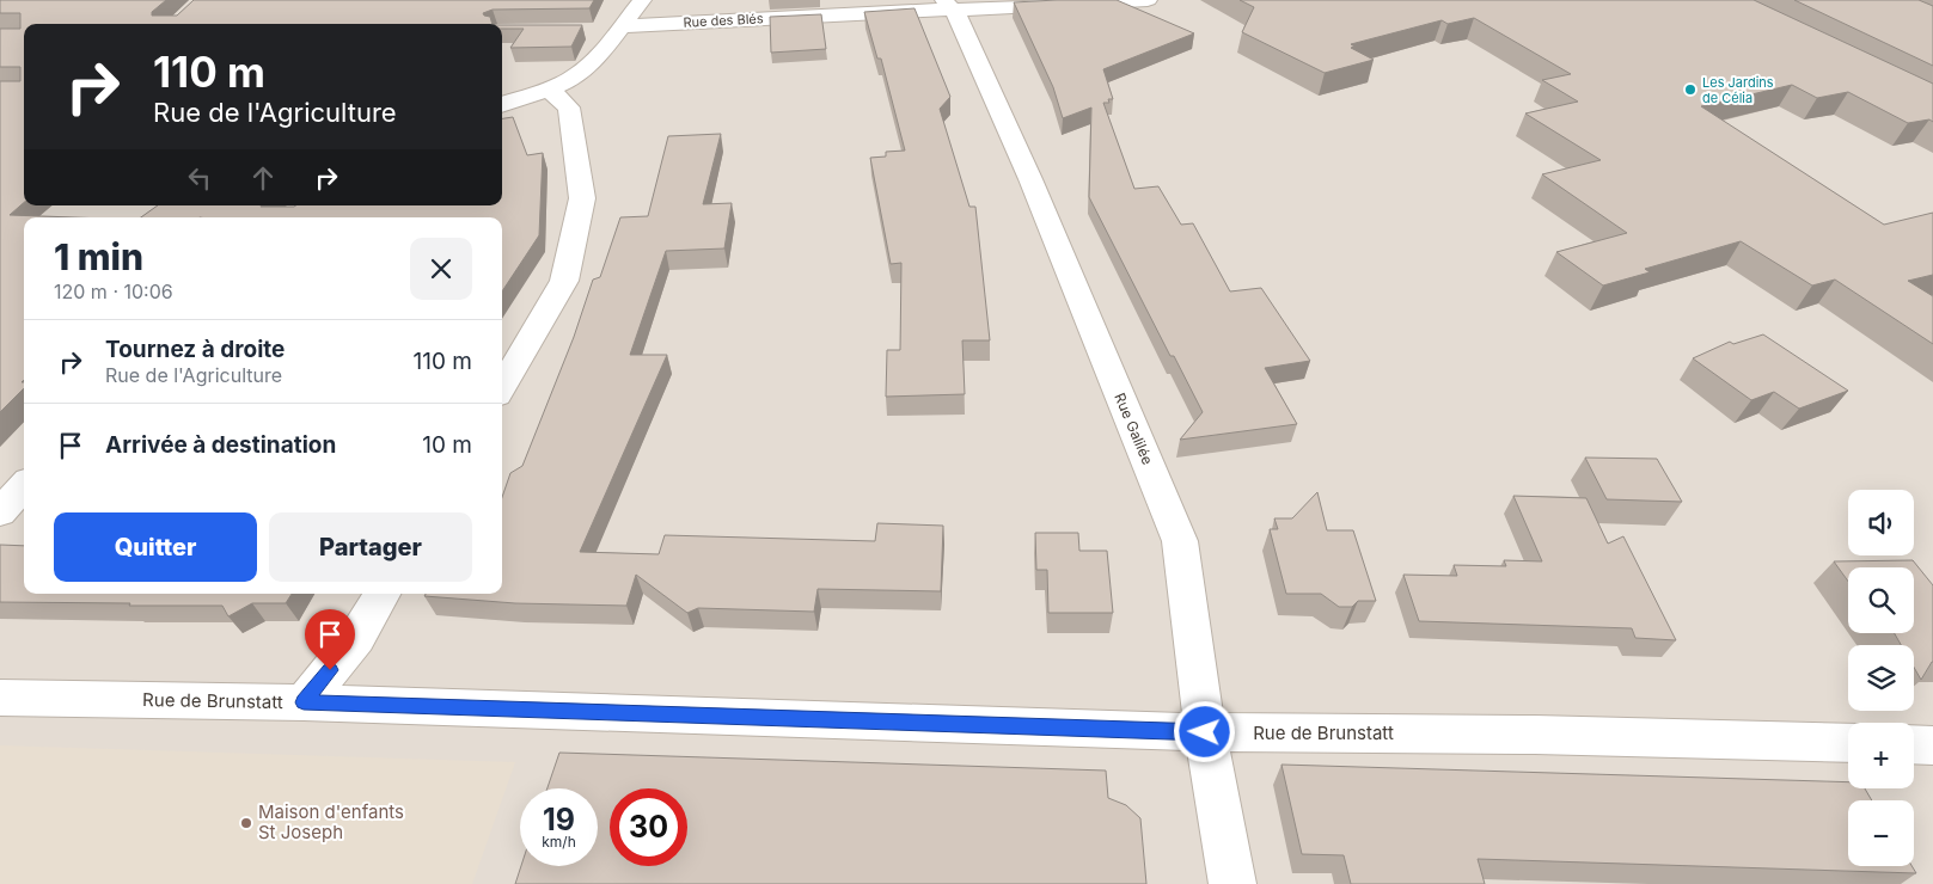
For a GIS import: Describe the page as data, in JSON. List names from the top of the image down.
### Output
{
  "streets": {
    "street": ["Rue des Blés", "Rue Galilée", "Rue de Brunstatt"]
  },
  "crossings": [
    ["Rue des Blés", "Rue Galilée"],
    ["Rue Galilée", "Rue de Brunstatt"]
  ],
  "places": ["Les Jardins de Célia", "Maison d'enfants St Joseph"],
  "page": {
    "turn": ["110 m", "Rue de l'Agriculture"],
    "heading": ["1 min", "120 m · 10:06"],
    "list": [
      {
        "name": "Tournez à droite",
        "note": "Rue de l'Agriculture",
        "value": "110 m"
      },
      {
        "name": "Arrivée à destination",
        "value": "10 m"
      }
    ],
    "map_buttons": ["+", "−"],
    "buttons": ["Quitter", "Partager"],
    "speed": "19 km/h",
    "limit": "30"
  }
}
